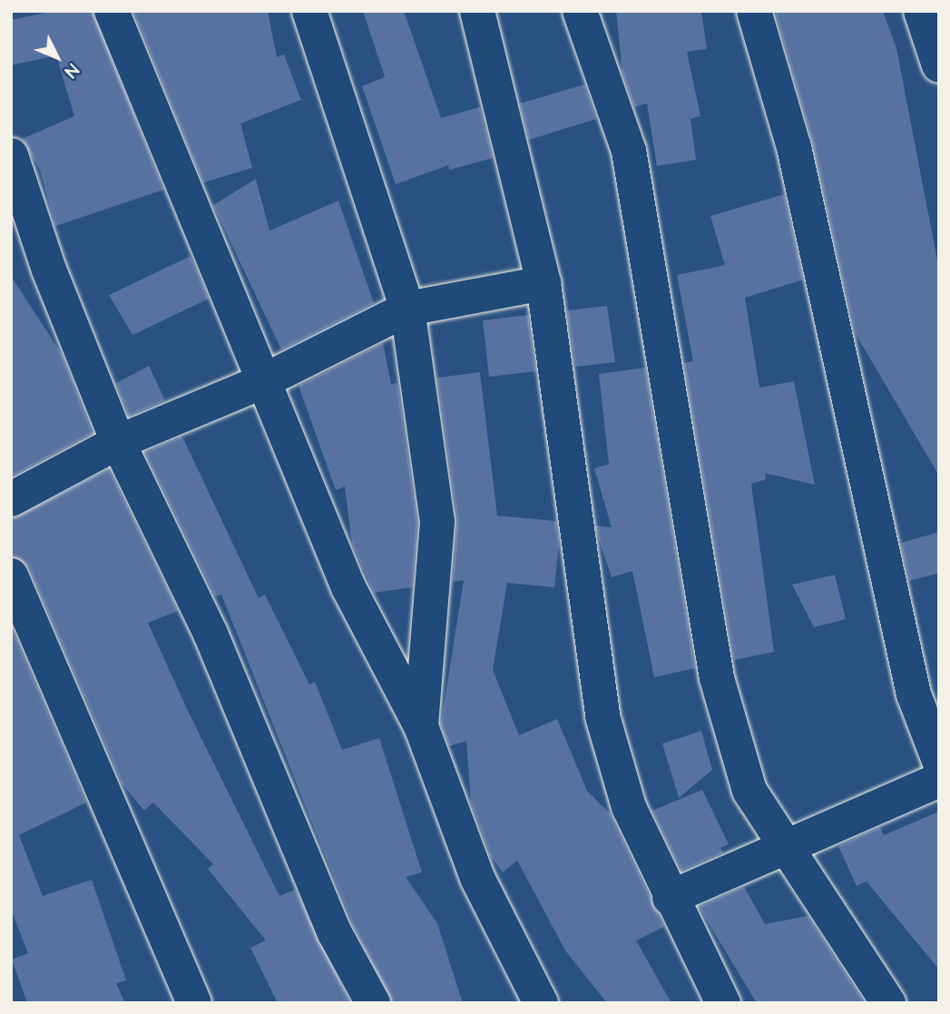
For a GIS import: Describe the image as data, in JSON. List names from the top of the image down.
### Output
{
  "north": "bottom right"
}
